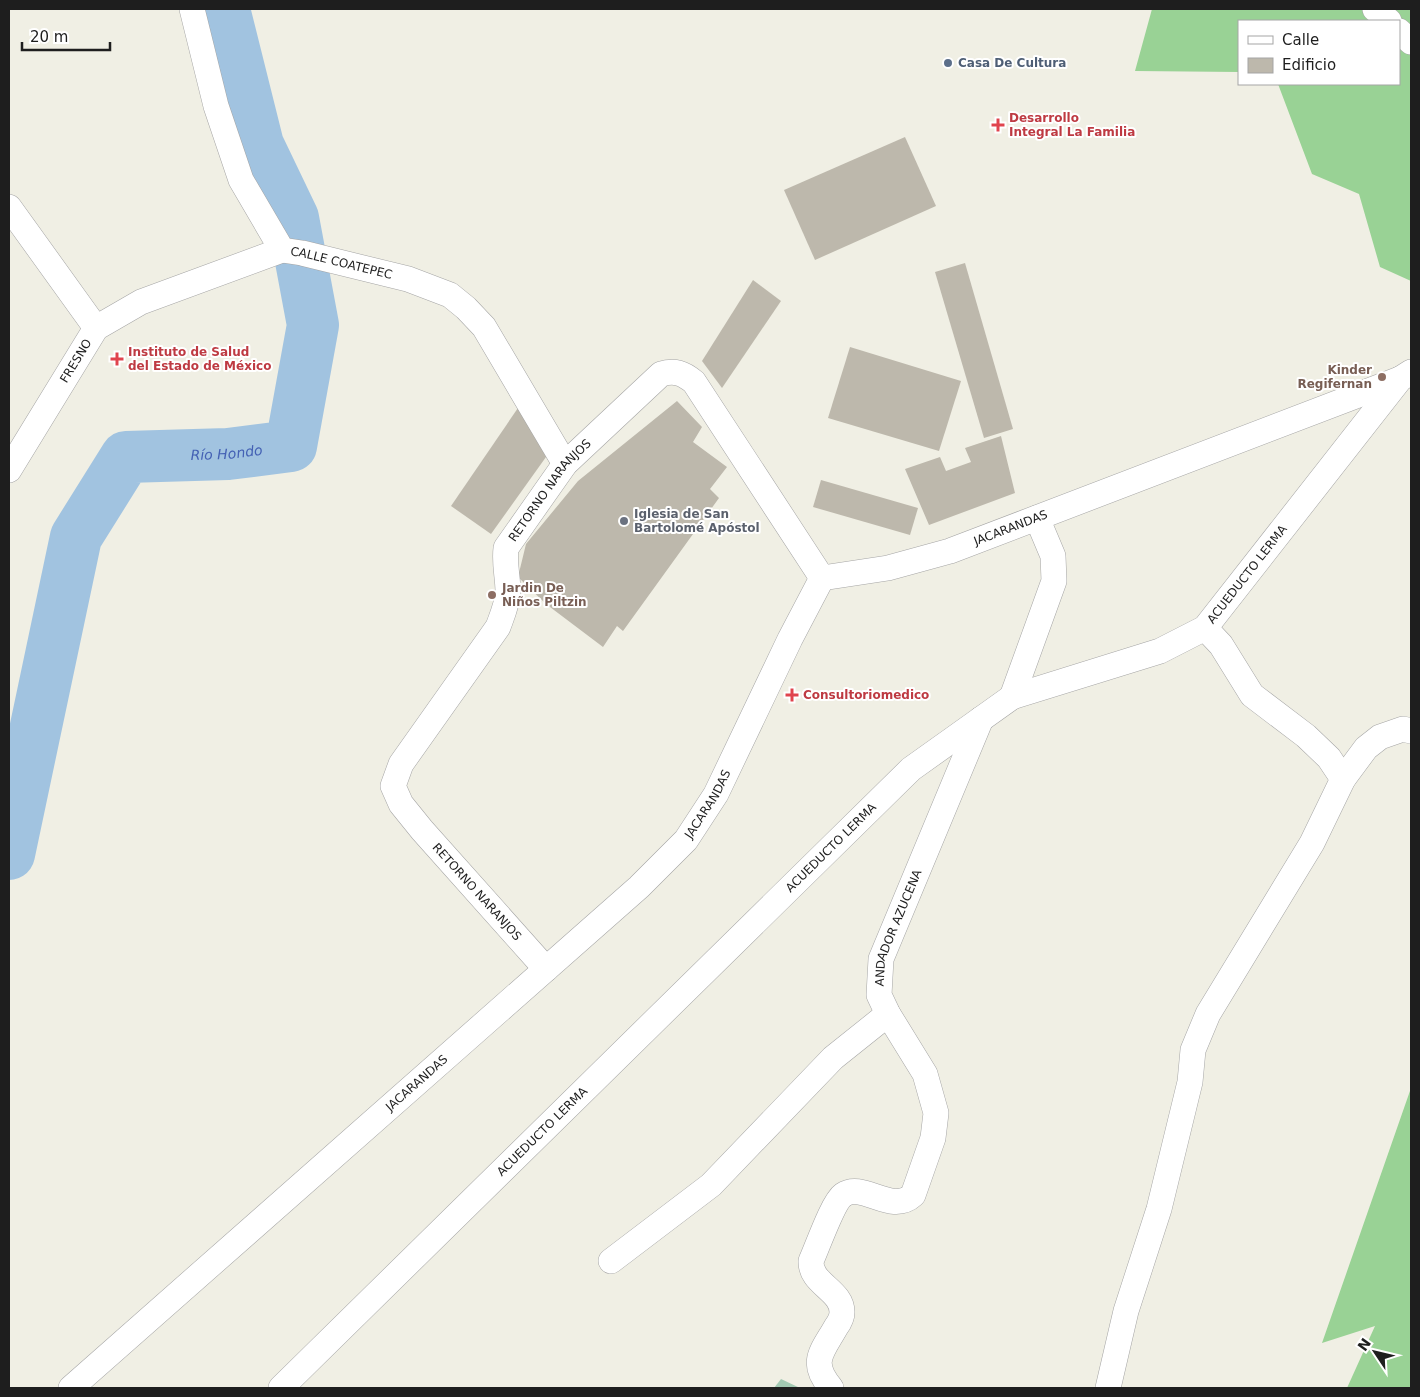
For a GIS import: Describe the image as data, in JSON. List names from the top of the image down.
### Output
{
  "streets": {
    "street": [
      "CALLE COATEPEC",
      "FRESNO",
      "RETORNO NARANJOS",
      "JACARANDAS",
      "ACUEDUCTO LERMA",
      "ANDADOR AZUCENA"
    ]
  },
  "crossings": [
    ["CALLE COATEPEC", "RETORNO NARANJOS"],
    ["RETORNO NARANJOS", "JACARANDAS"],
    ["JACARANDAS", "ACUEDUCTO LERMA"],
    ["ACUEDUCTO LERMA", "ANDADOR AZUCENA"]
  ],
  "water": ["Río Hondo"],
  "places": {
    "other": [
      "Casa De Cultura",
      "Kinder Regifernan",
      "Iglesia de San Bartolomé Apóstol",
      "Jardin De Niños Piltzin"
    ],
    "health": ["Desarrollo Integral La Familia", "Instituto de Salud del Estado de México", "Consultoriomedico"]
  },
  "legend": ["Calle", "Edificio"],
  "scale_bar": "20 m",
  "north": "top left"
}
